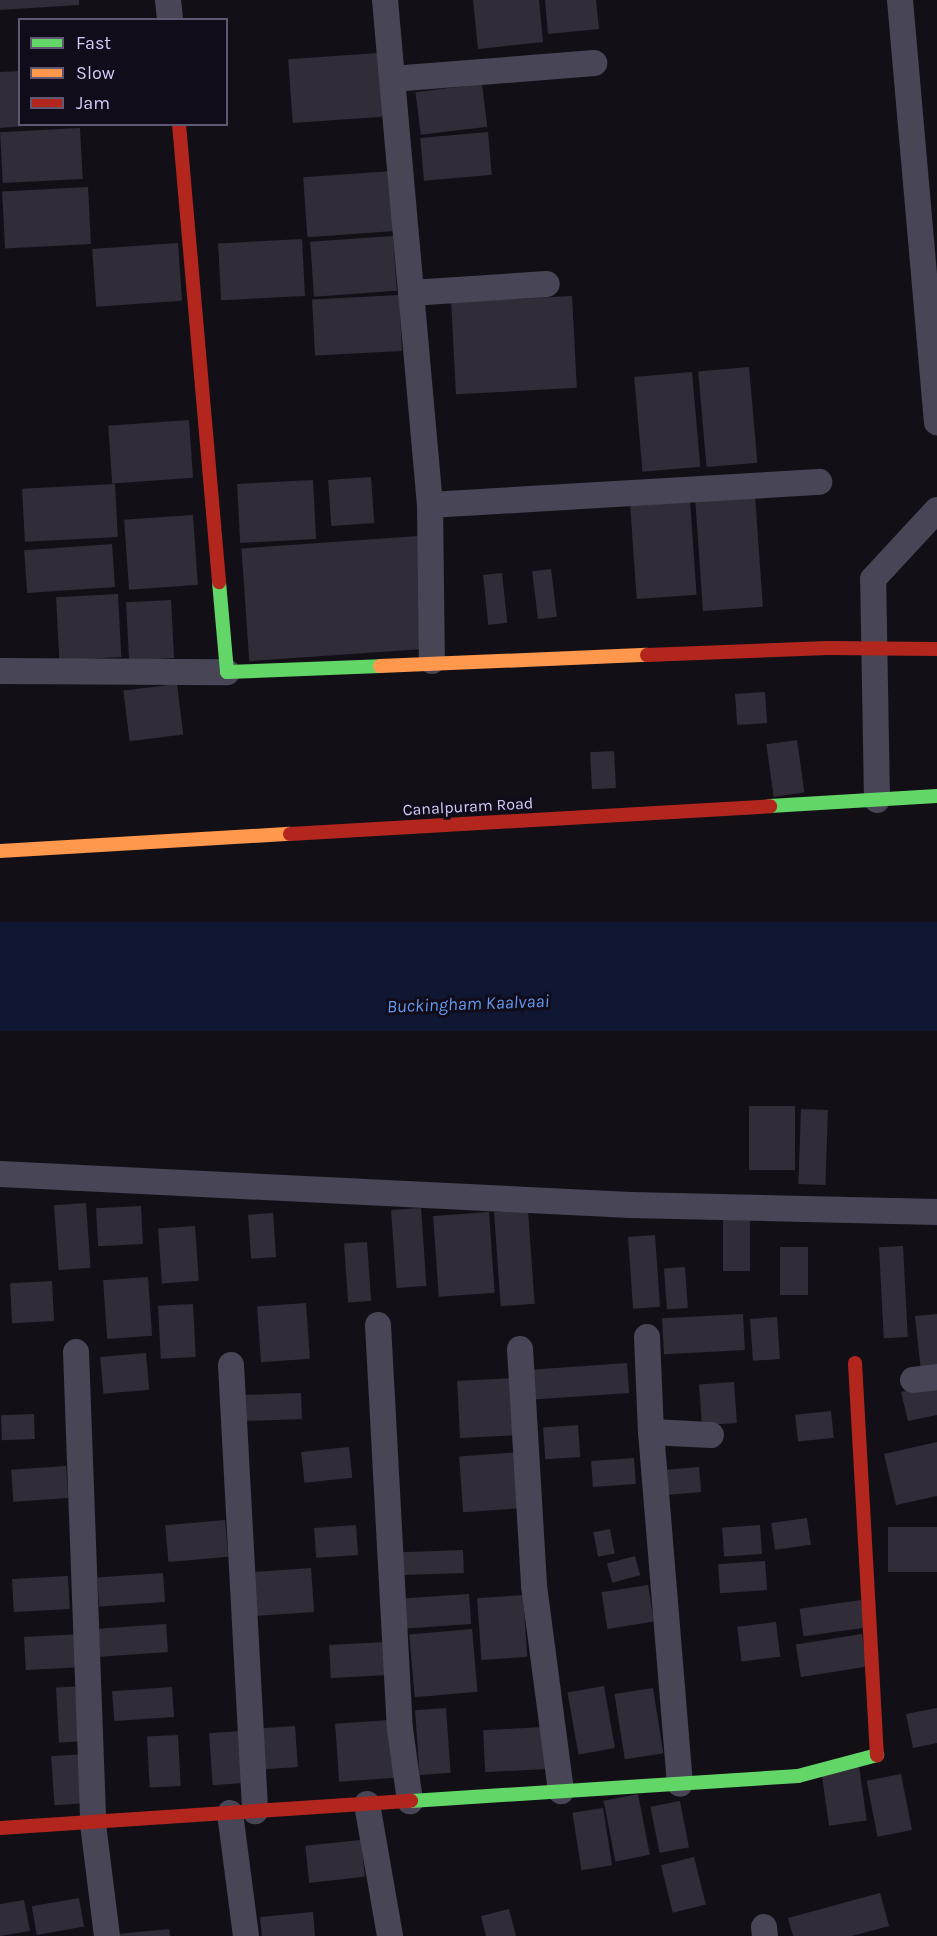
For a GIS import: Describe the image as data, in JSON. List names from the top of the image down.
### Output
{
  "streets": {
    "street": ["Canalpuram Road"]
  },
  "water": ["Buckingham Kaalvaai"],
  "legend": ["Fast", "Slow", "Jam"]
}
